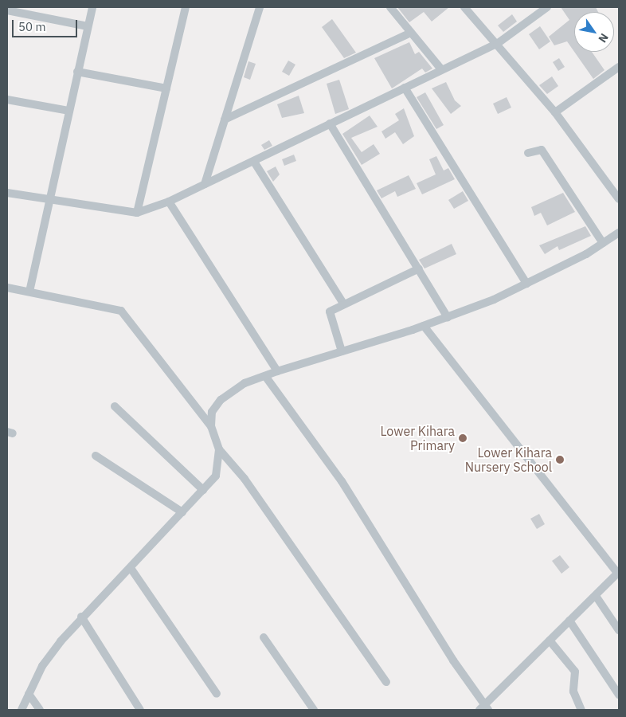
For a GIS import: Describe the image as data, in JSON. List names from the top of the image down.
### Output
{
  "places": ["Lower Kihara Primary", "Lower Kihara Nursery School"],
  "scale_bar": "50 m",
  "north": "bottom right"
}
